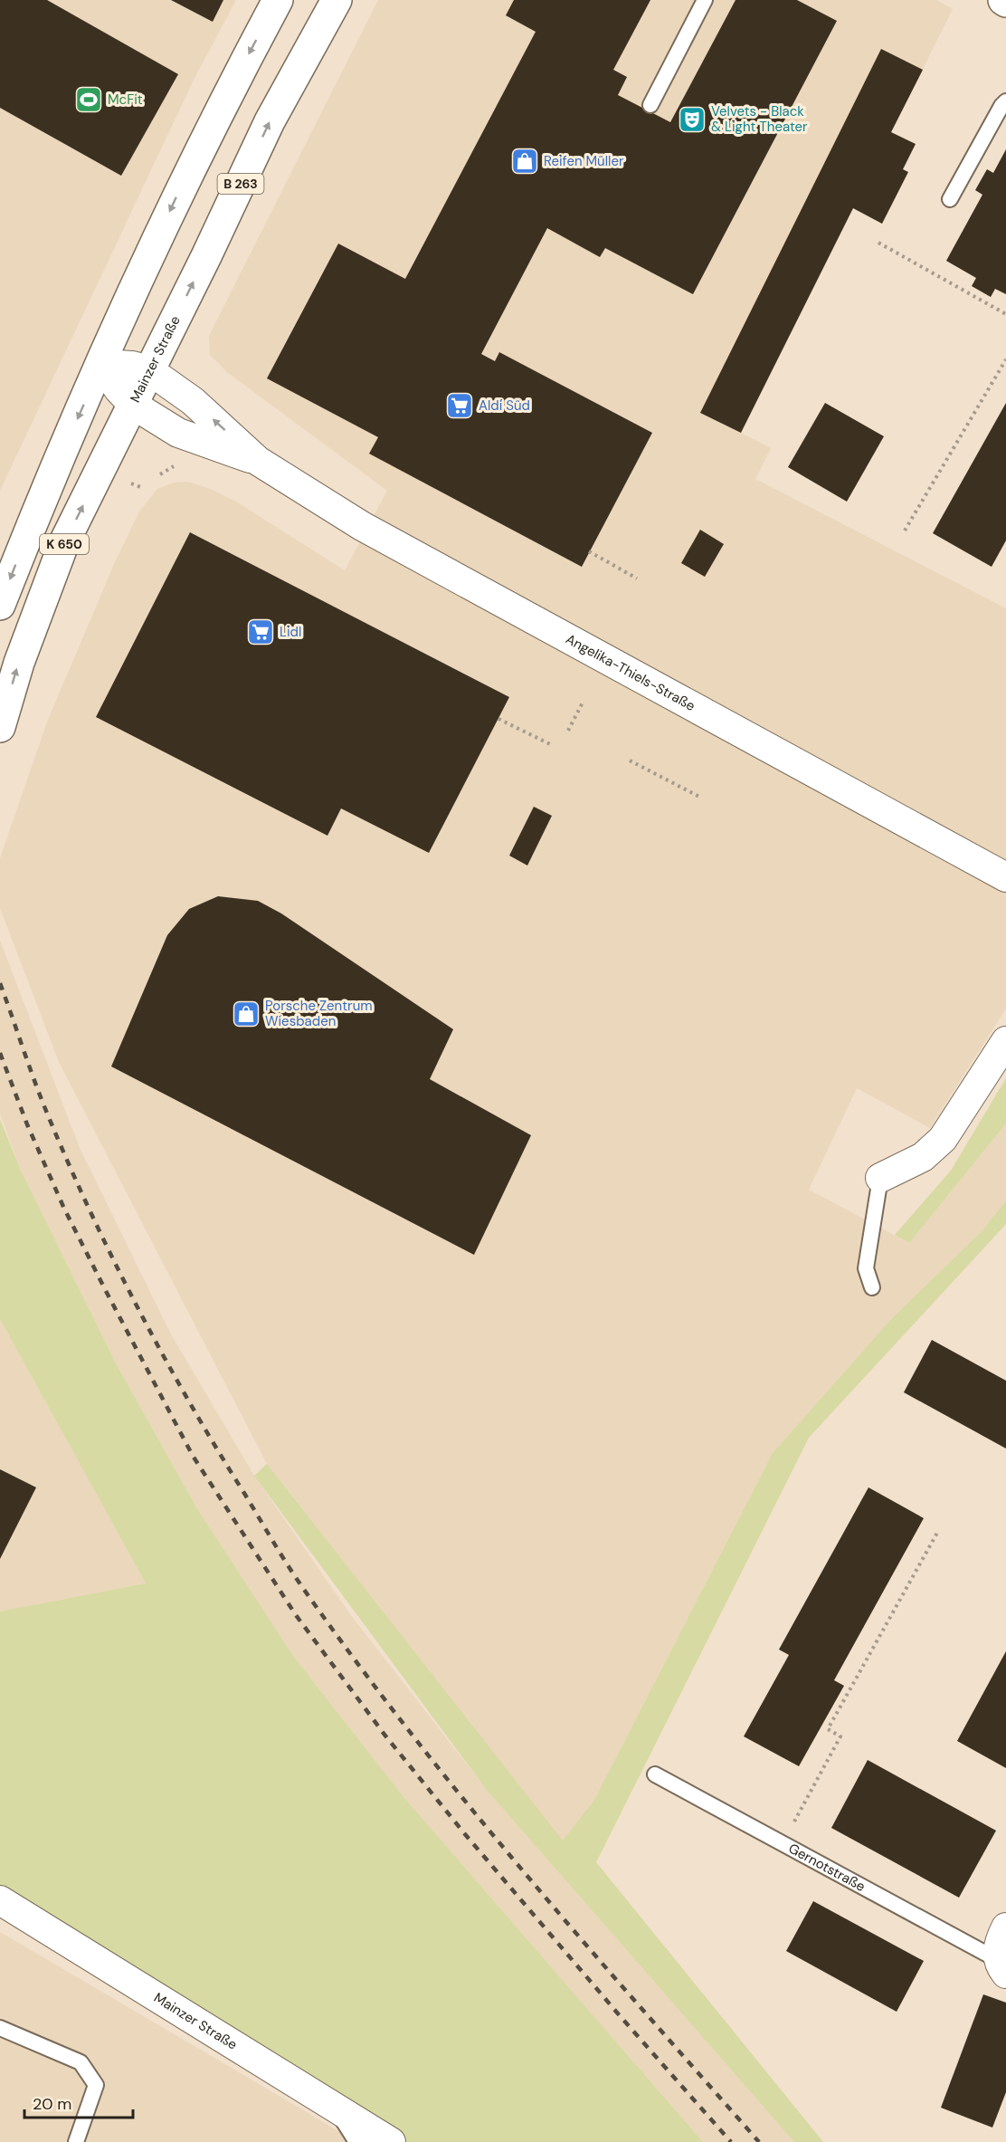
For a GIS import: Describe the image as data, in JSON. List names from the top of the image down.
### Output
{
  "streets": {
    "main road": ["B 263", "Mainzer Straße", "K 650"],
    "street": ["Angelika-Thiels-Straße", "Gernotstraße"]
  },
  "crossings": [
    ["Mainzer Straße", "Angelika-Thiels-Straße"],
    ["K 650", "Angelika-Thiels-Straße"]
  ],
  "places": {
    "sports": ["McFit"],
    "theatre": ["Velvets - Black & Light Theater"],
    "shop": ["Reifen Müller", "Porsche Zentrum Wiesbaden"],
    "supermarket": ["Aldi Süd", "Lidl"]
  },
  "scale_bar": "20 m"
}
